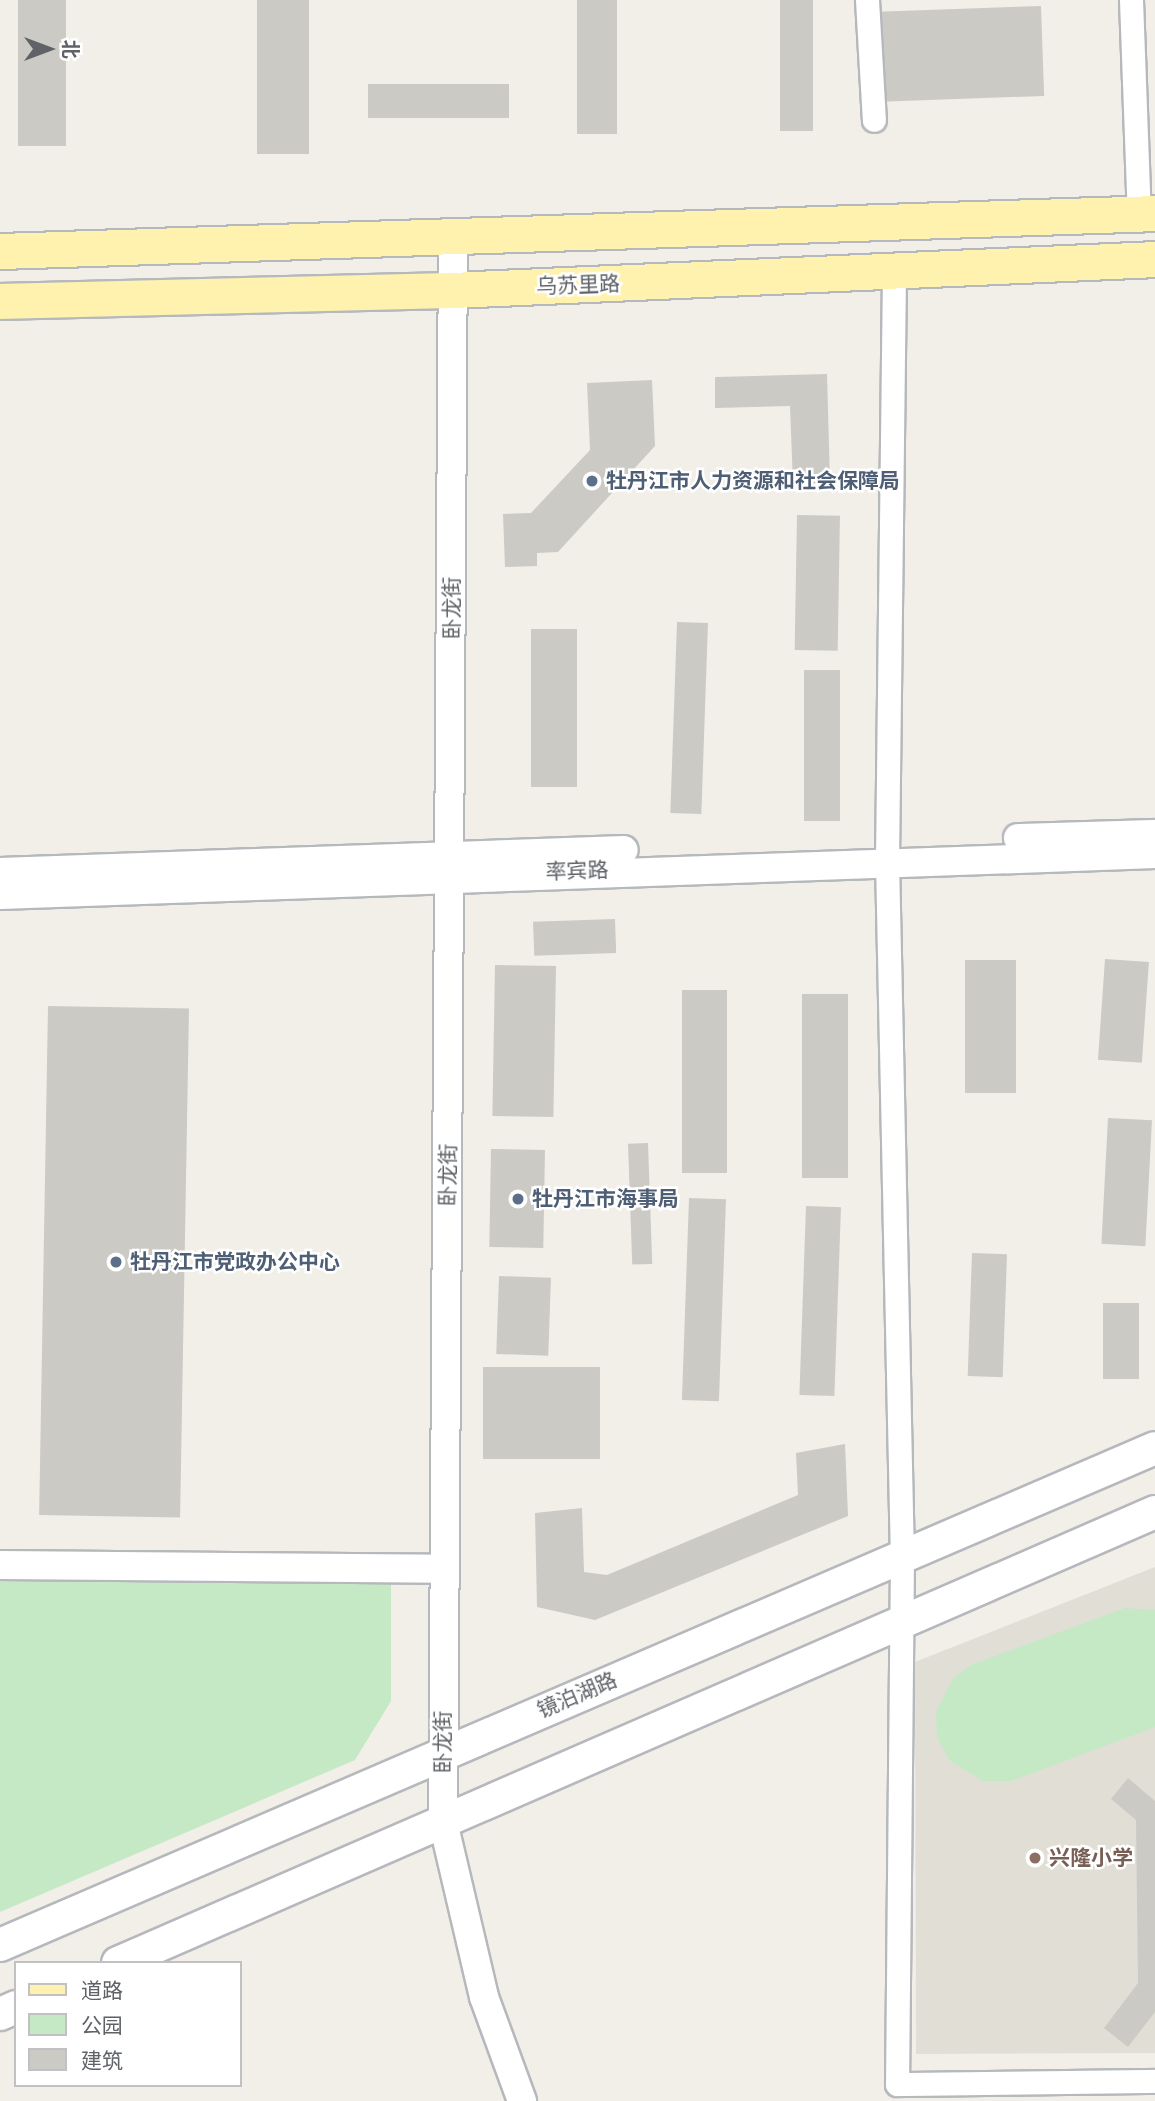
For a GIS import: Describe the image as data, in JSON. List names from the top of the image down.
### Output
{
  "streets": {
    "main road": ["乌苏里路", "镜泊湖路"],
    "street": ["卧龙街", "率宾路"]
  },
  "crossings": [
    ["乌苏里路", "卧龙街"],
    ["卧龙街", "率宾路"],
    ["卧龙街", "镜泊湖路"]
  ],
  "places": [
    "牡丹江市人力资源和社会保障局",
    "牡丹江市海事局",
    "牡丹江市党政办公中心",
    "兴隆小学"
  ],
  "legend": ["道路", "公园", "建筑"],
  "north": "right"
}
